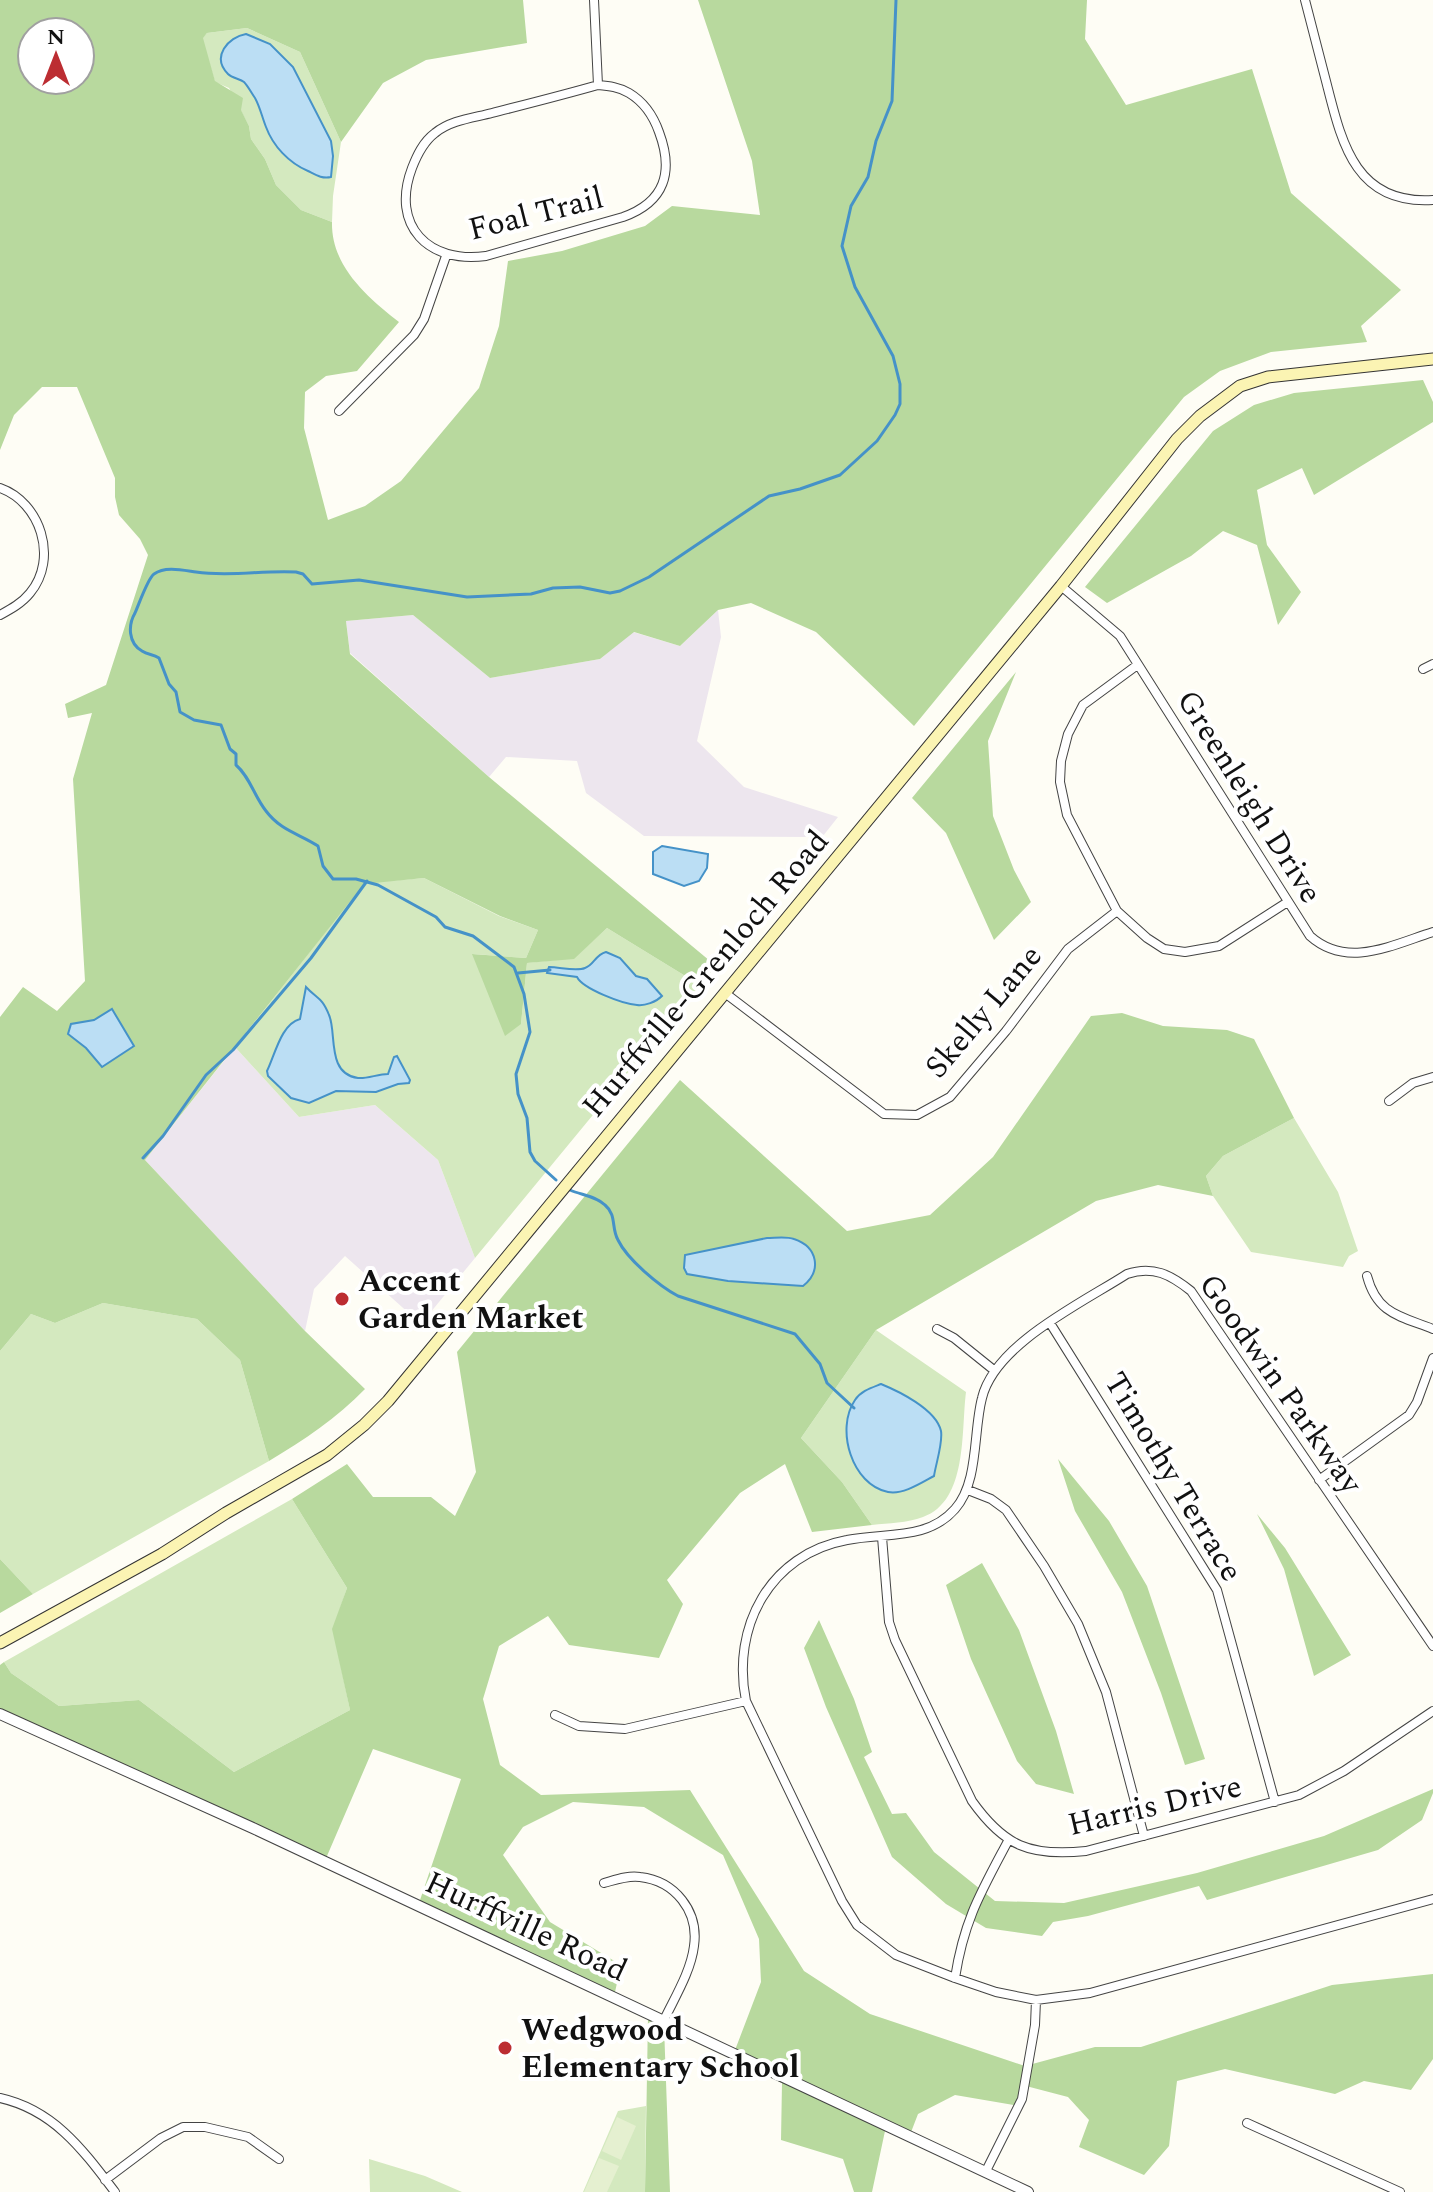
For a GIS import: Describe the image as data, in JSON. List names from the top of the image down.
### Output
{
  "streets": {
    "main road": ["Hurffville-Grenloch Road"],
    "street": [
      "Foal Trail",
      "Greenleigh Drive",
      "Skelly Lane",
      "Goodwin Parkway",
      "Timothy Terrace",
      "Harris Drive",
      "Hurffville Road"
    ]
  },
  "crossings": [
    ["Greenleigh Drive", "Hurffville-Grenloch Road"],
    ["Hurffville-Grenloch Road", "Skelly Lane"],
    ["Goodwin Parkway", "Timothy Terrace"],
    ["Timothy Terrace", "Harris Drive"]
  ],
  "places": ["Accent Garden Market", "Wedgwood Elementary School"],
  "north": "top"
}
